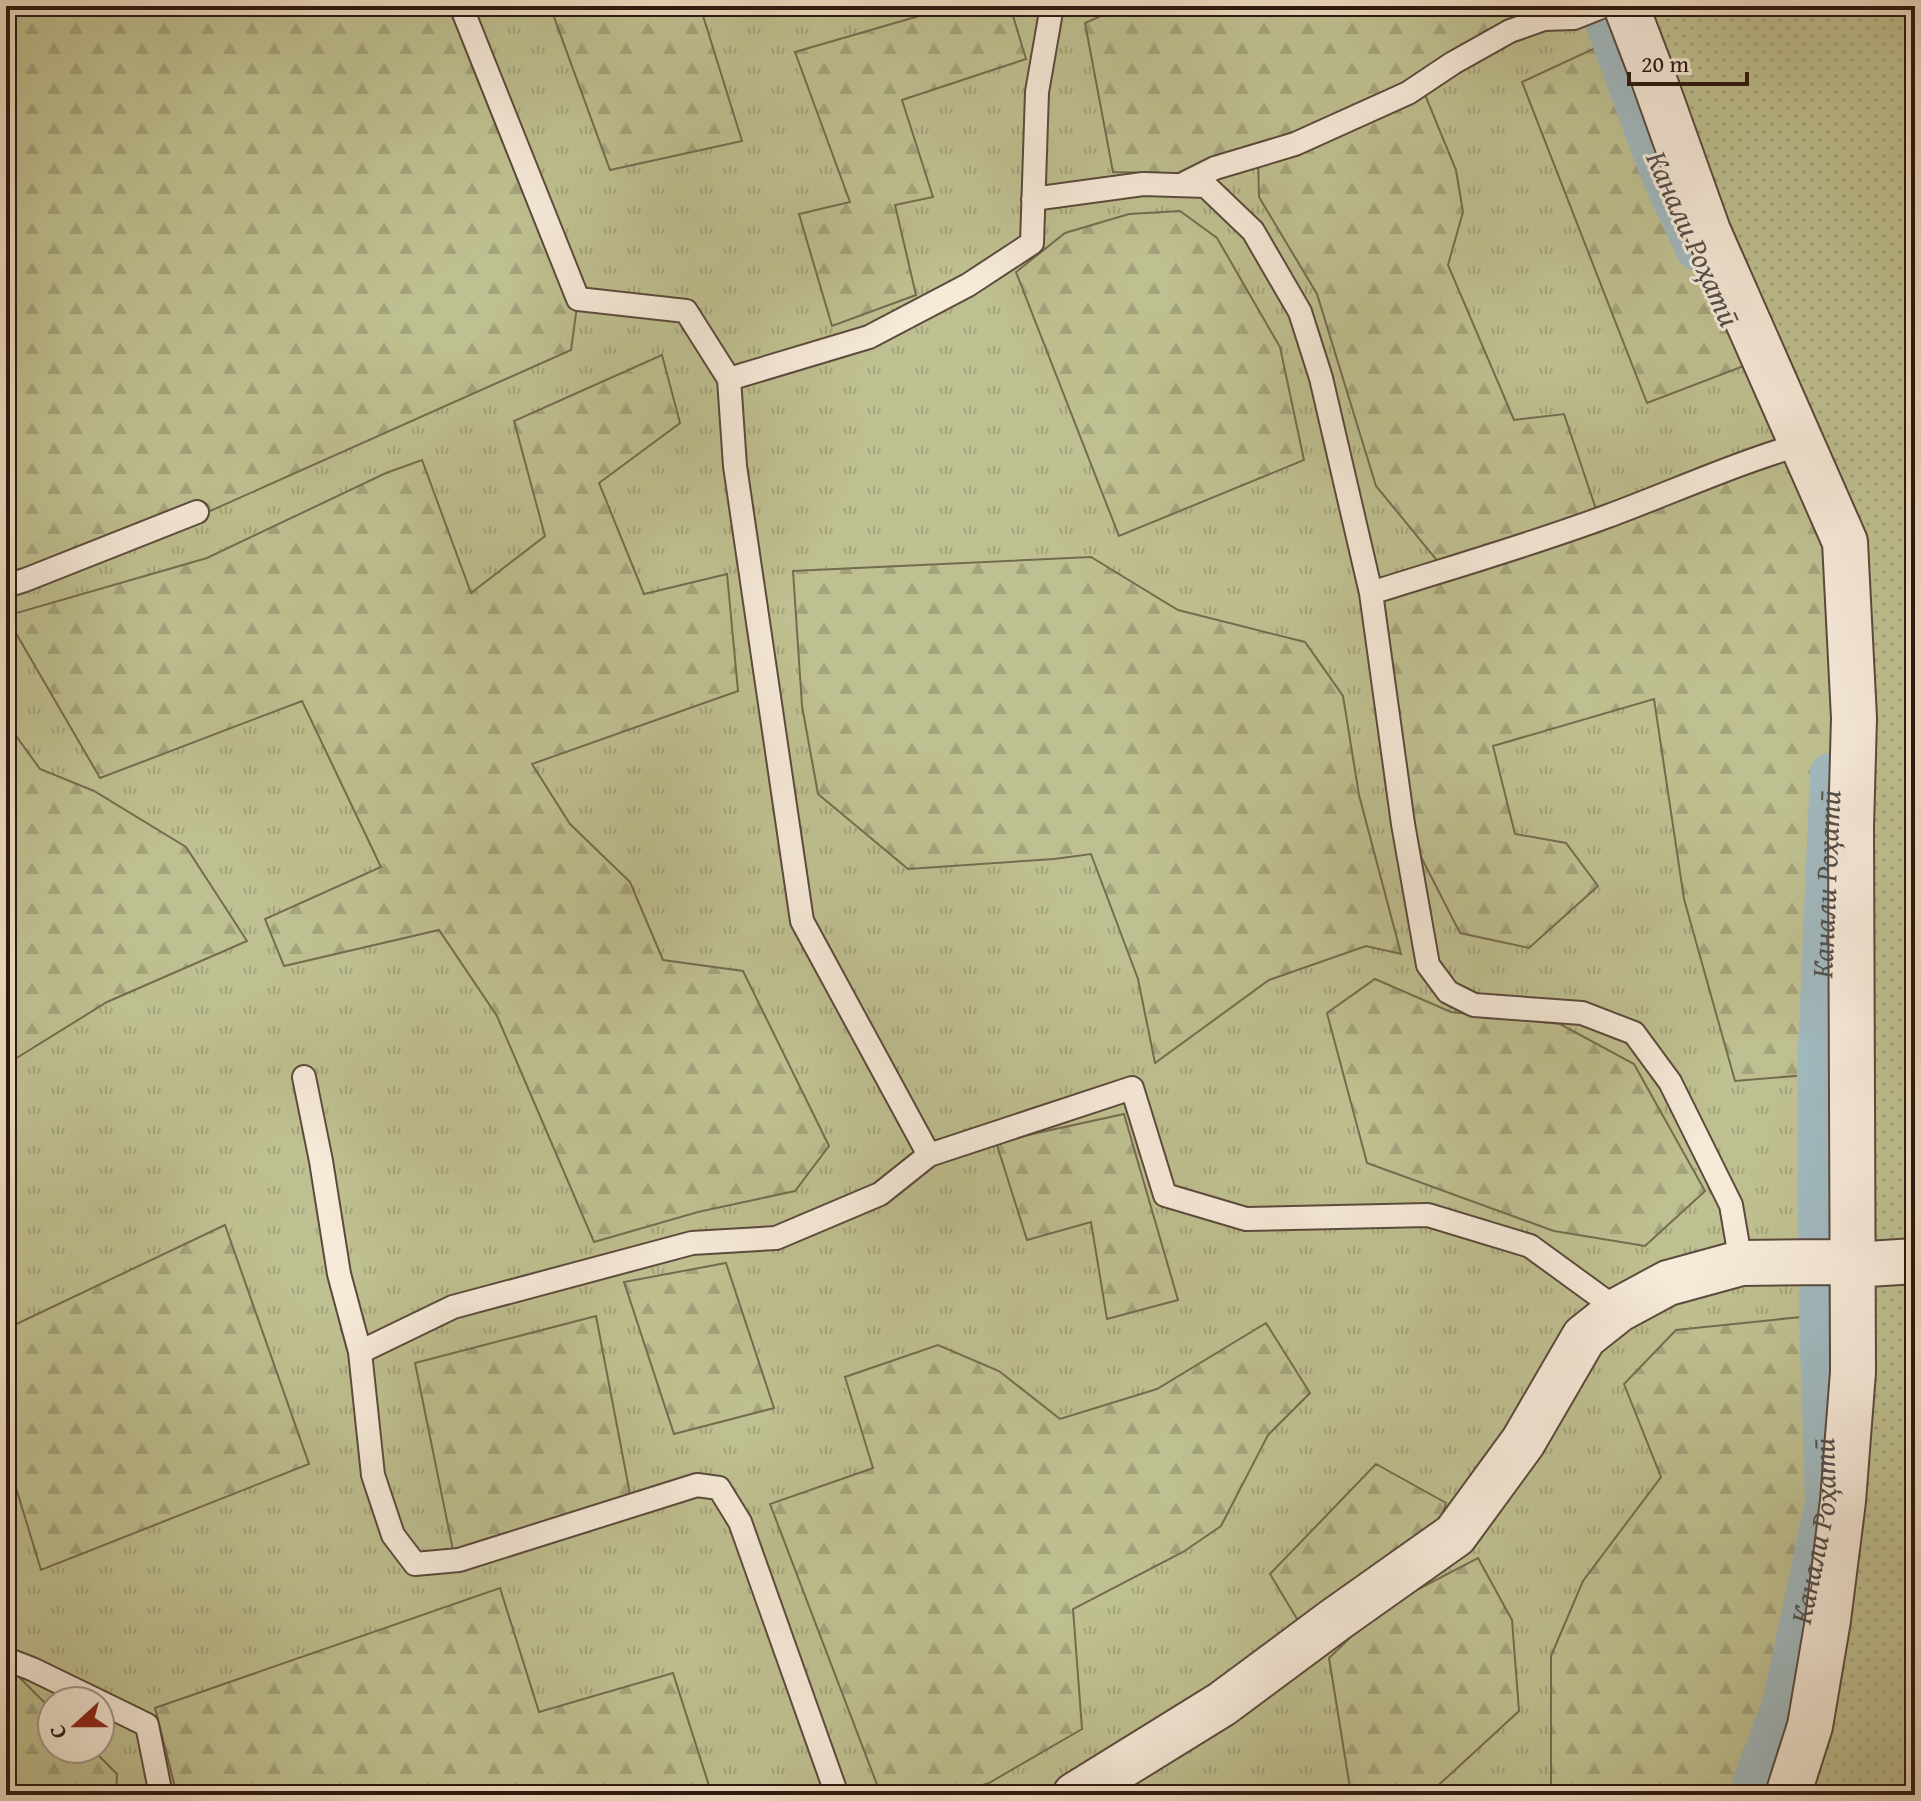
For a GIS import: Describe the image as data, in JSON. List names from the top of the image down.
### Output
{
  "water": ["Канали Роҳатӣ"],
  "scale_bar": "20 m",
  "north": "left"
}
